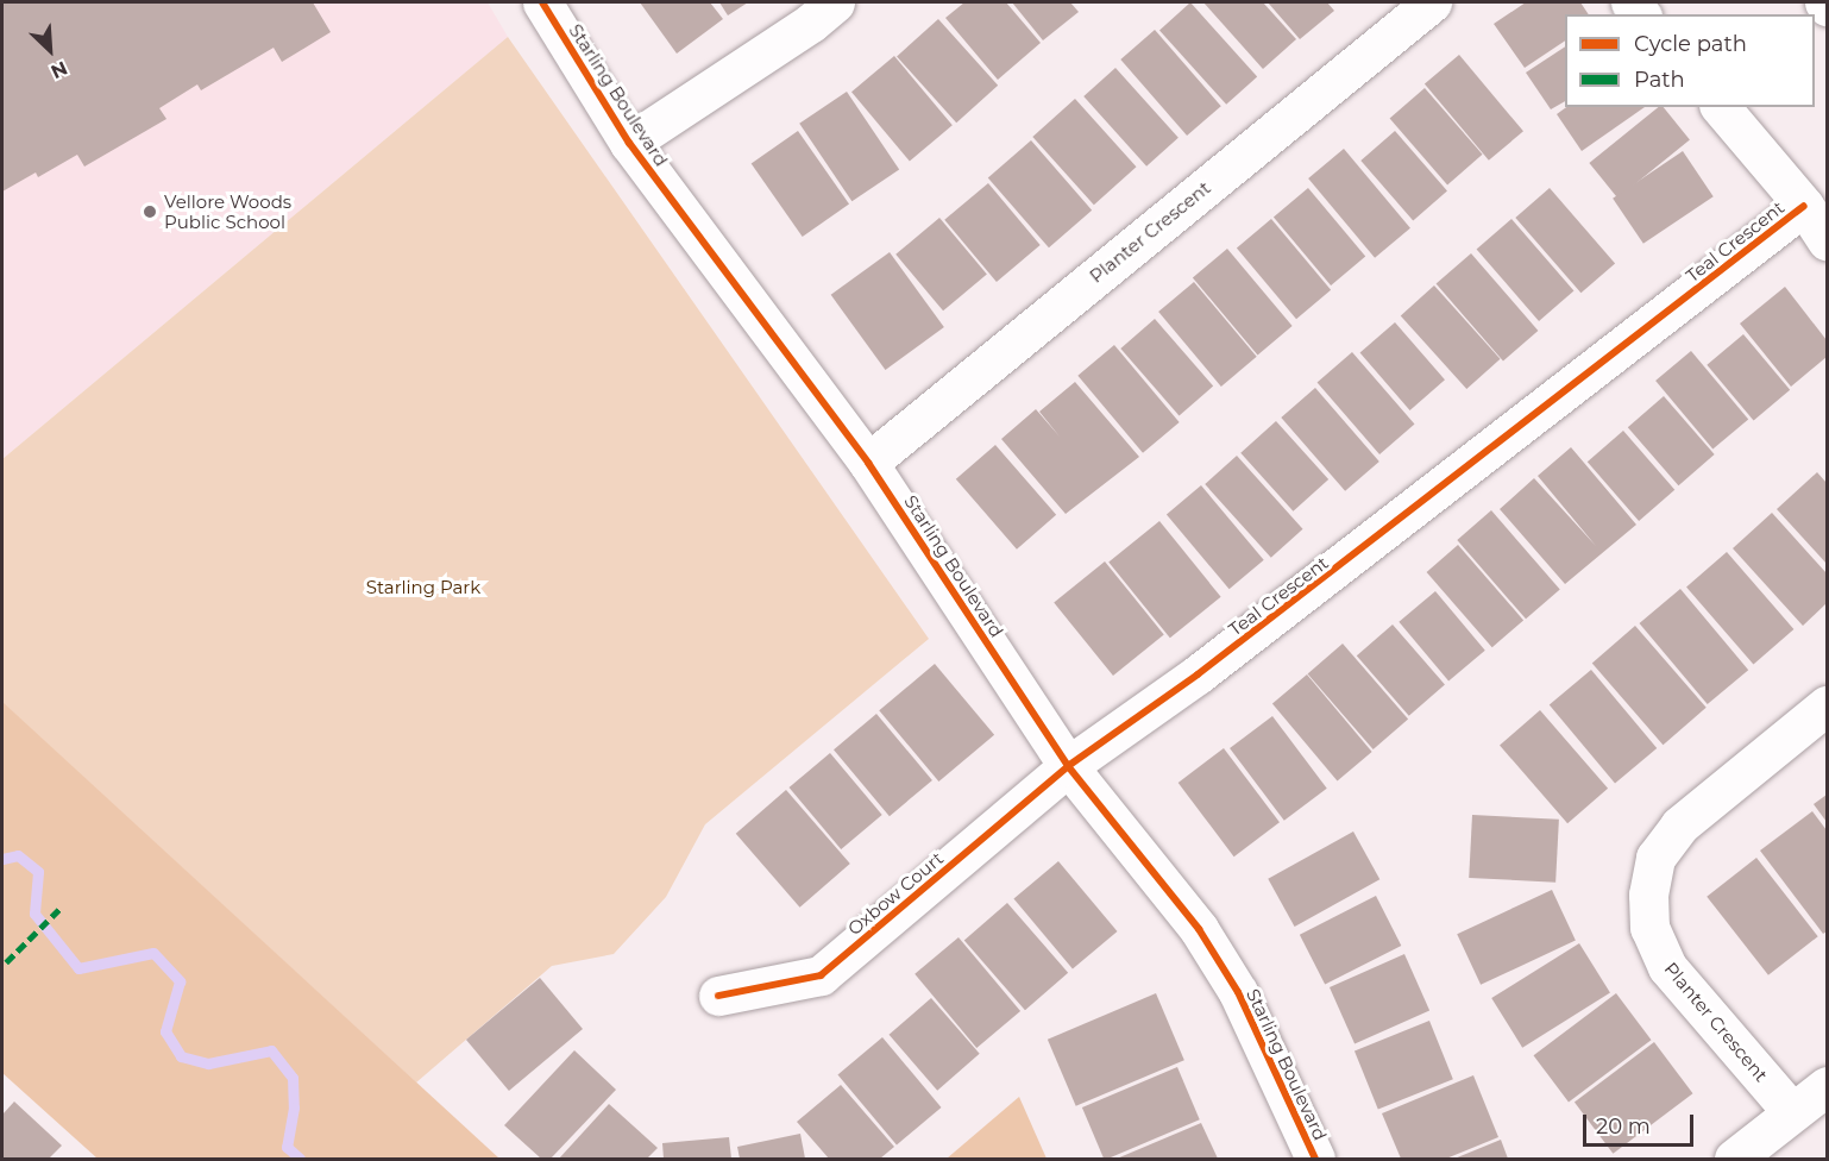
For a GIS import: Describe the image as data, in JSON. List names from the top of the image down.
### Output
{
  "streets": {
    "street": [
      "Starling Boulevard",
      "Planter Crescent",
      "Teal Crescent",
      "Oxbow Court"
    ]
  },
  "crossings": [
    ["Starling Boulevard", "Planter Crescent"],
    ["Starling Boulevard", "Teal Crescent"],
    ["Starling Boulevard", "Oxbow Court"],
    ["Teal Crescent", "Oxbow Court"]
  ],
  "parks": ["Starling Park"],
  "places": ["Vellore Woods Public School"],
  "legend": ["Cycle path", "Path"],
  "scale_bar": "20 m",
  "north": "bottom right"
}
